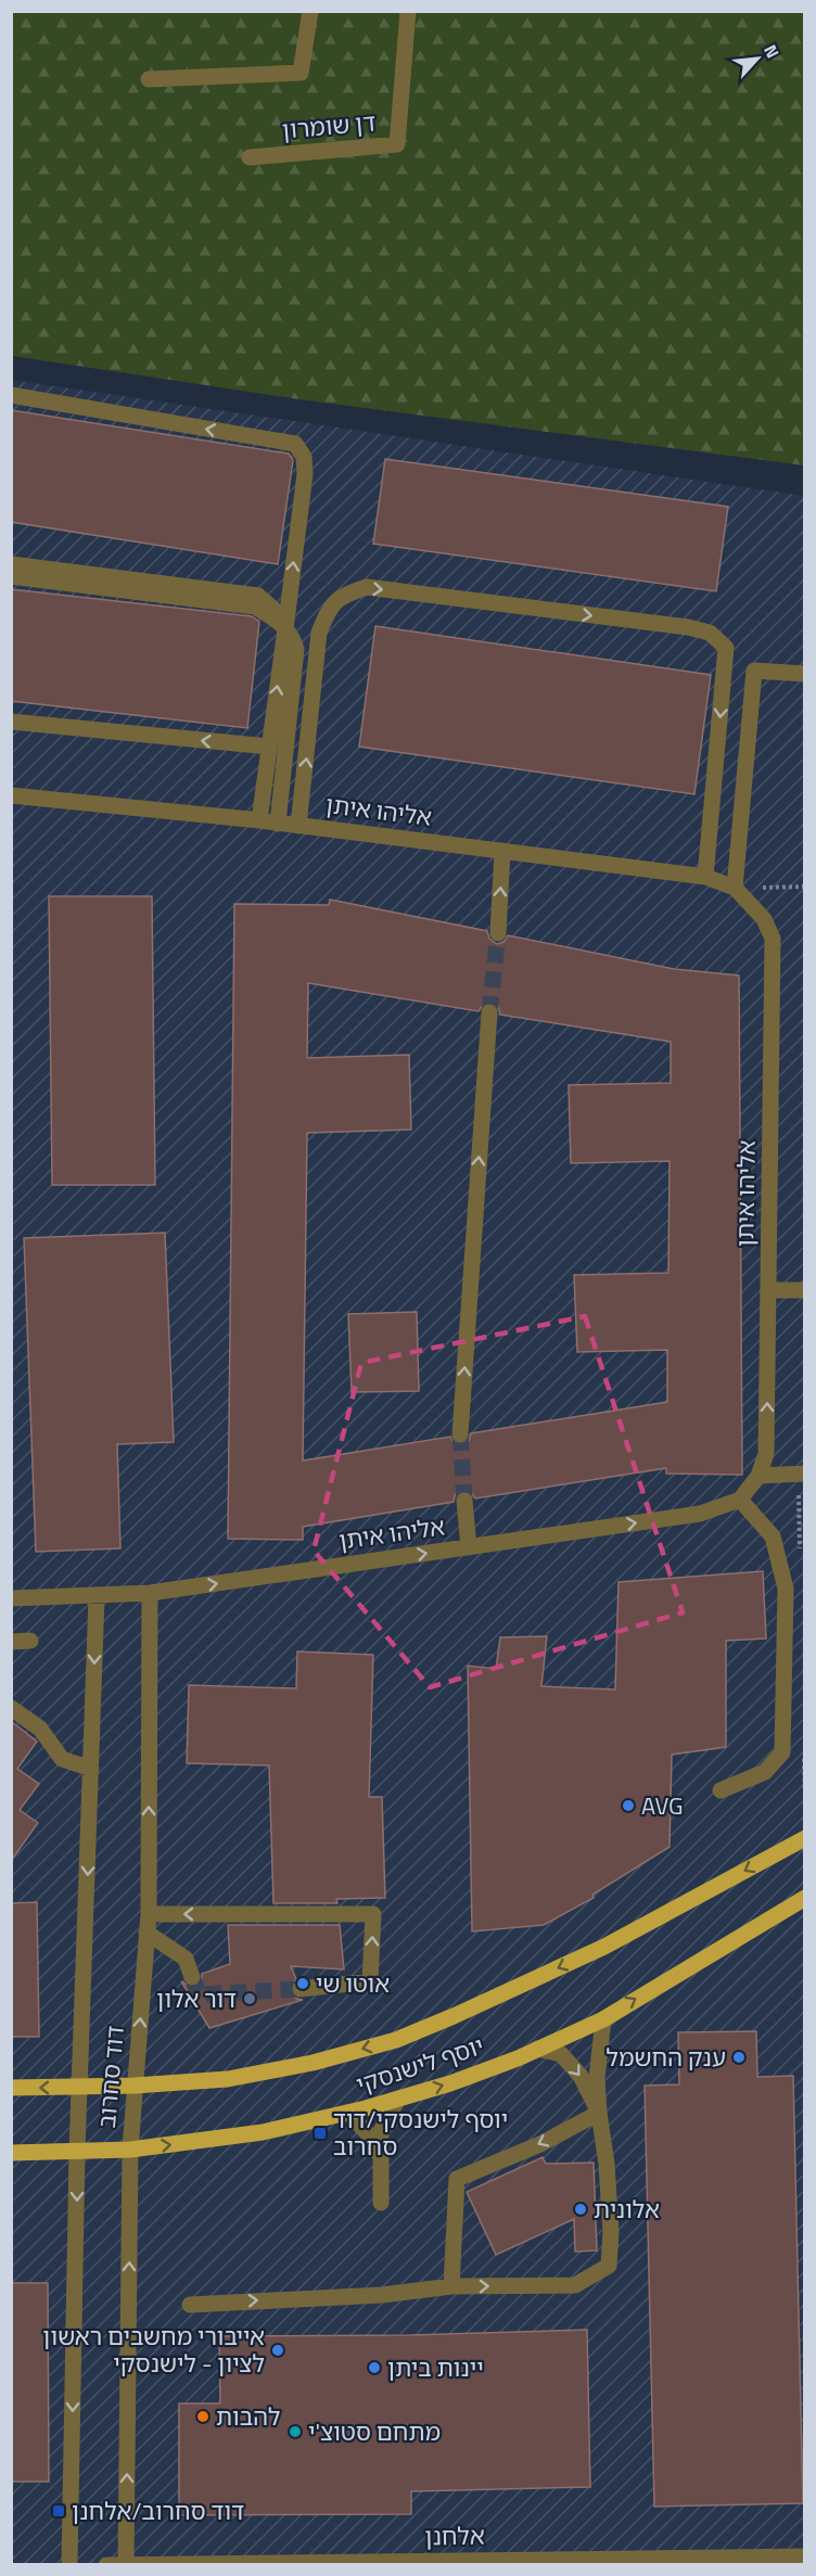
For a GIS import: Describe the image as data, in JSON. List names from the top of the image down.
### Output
{
  "streets": {
    "main road": ["יוסף לישנסקי"],
    "street": [
      "דן שומרון",
      "אליהו איתן",
      "דוד סחרוב",
      "אלחנן"
    ]
  },
  "crossings": [
    ["אליהו איתן", "דוד סחרוב"],
    ["יוסף לישנסקי", "דוד סחרוב"],
    ["דוד סחרוב", "אלחנן"]
  ],
  "places": {
    "other": [
      "AVG",
      "אוטו שי",
      "דור אלון",
      "ענק החשמל",
      "אלונית",
      "אייבורי מחשבים ראשון לציון - לישנסקי",
      "יינות ביתן",
      "להבות",
      "מתחם סטוצ'י"
    ],
    "transit": ["יוסף לישנסקי/דוד סחרוב", "דוד סחרוב/אלחנן"]
  },
  "north": "top right"
}
